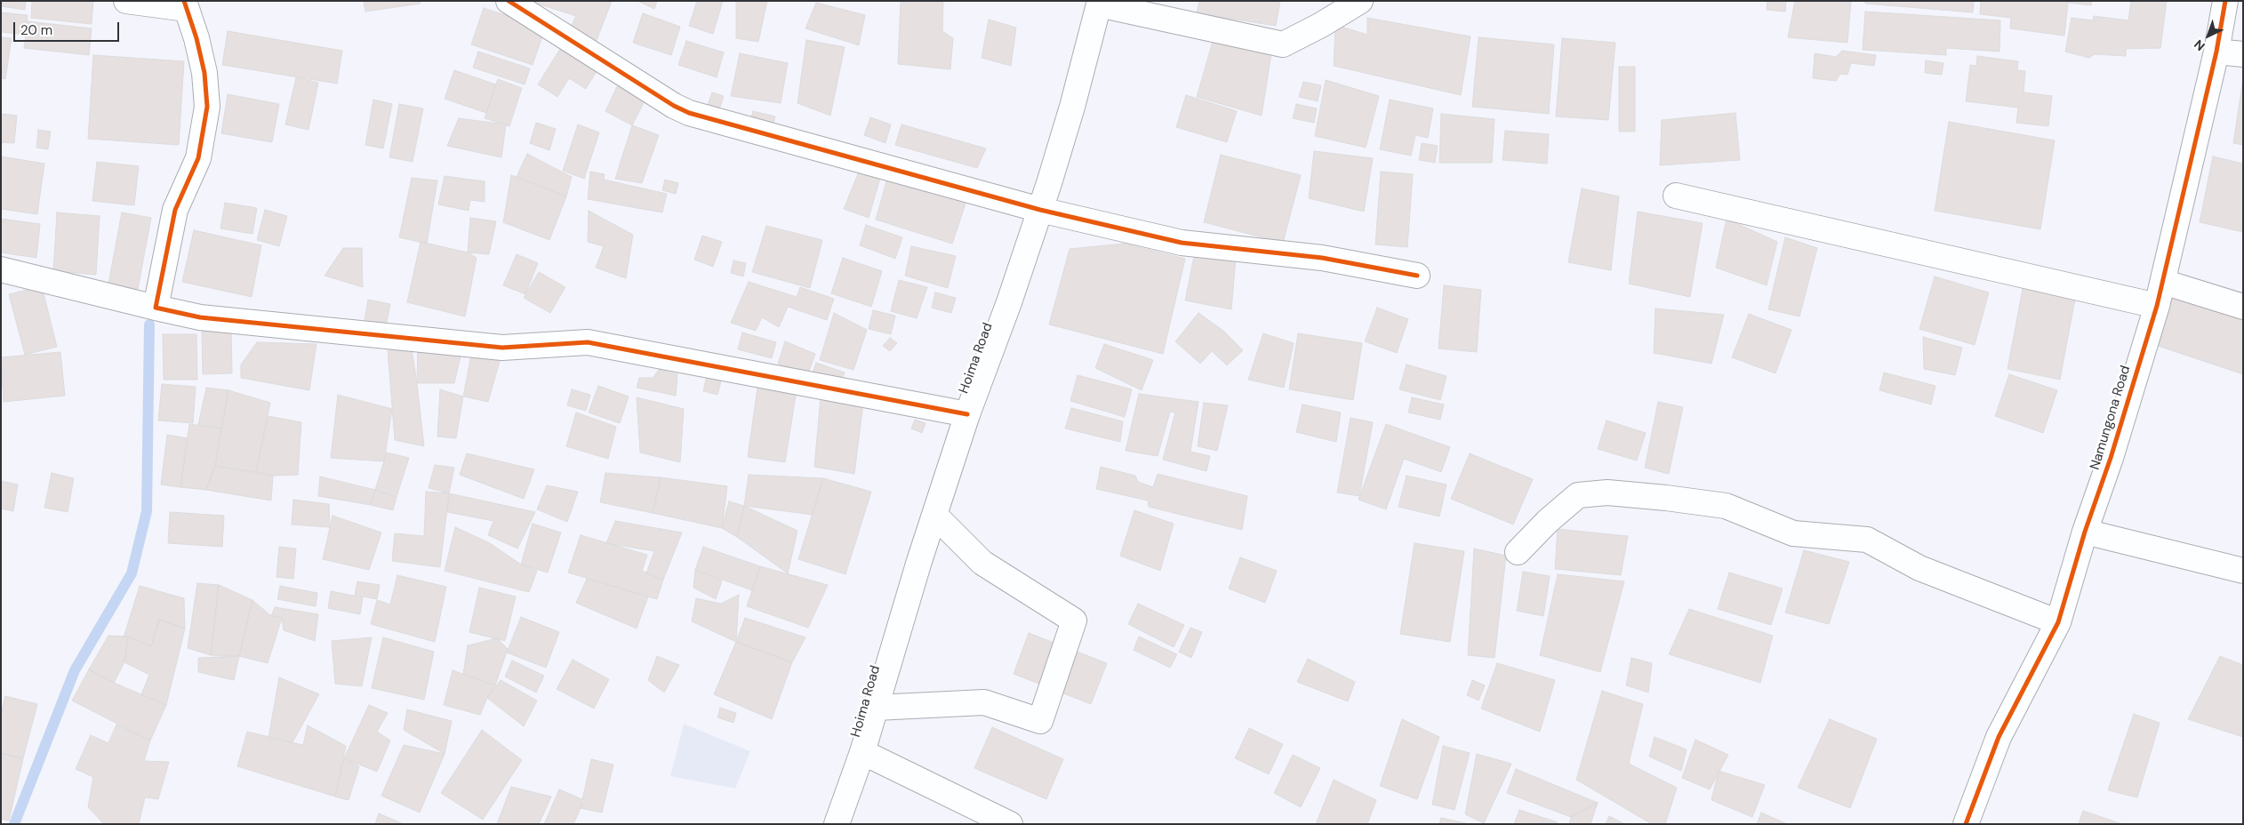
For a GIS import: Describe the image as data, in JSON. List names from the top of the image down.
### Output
{
  "streets": {
    "street": ["Hoima Road", "Namungona Road"]
  },
  "scale_bar": "20 m",
  "north": "bottom left"
}
